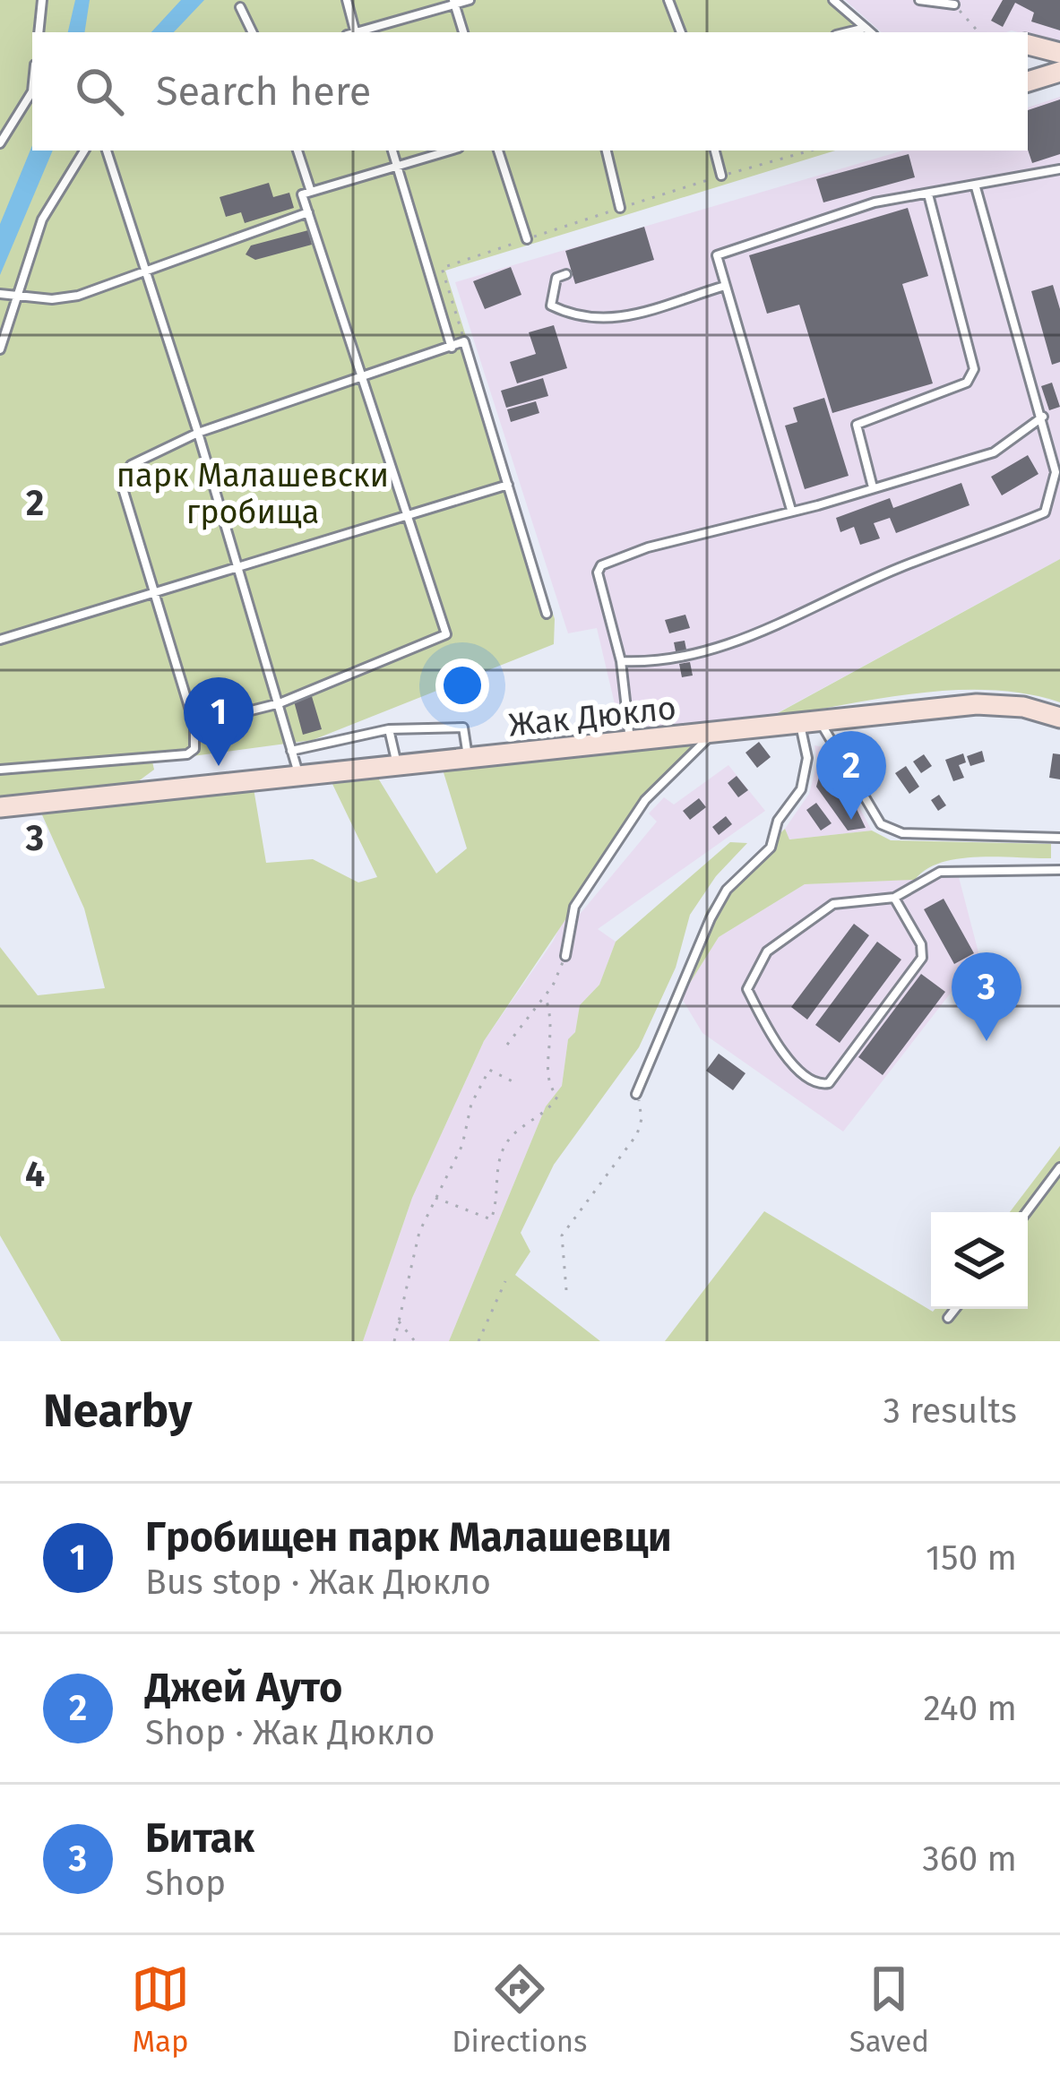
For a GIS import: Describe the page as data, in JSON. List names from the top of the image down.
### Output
{
  "streets": {
    "street": ["Жак Дюкло"]
  },
  "parks": ["парк Малашевски гробища"],
  "page": {
    "search": "Search here",
    "pins": ["1", "2", "3"],
    "heading": ["Nearby", "3 results"],
    "list": [
      {
        "mark": "1",
        "name": "Гробищен парк Малашевци",
        "note": "Bus stop · Жак Дюкло",
        "value": "150 m"
      },
      {
        "mark": "2",
        "name": "Джей Ауто",
        "note": "Shop · Жак Дюкло",
        "value": "240 m"
      },
      {
        "mark": "3",
        "name": "Битак",
        "note": "Shop",
        "value": "360 m"
      }
    ],
    "nav": ["Map", "Directions", "Saved"]
  },
  "grid": {
    "rows": ["2", "3", "4"]
  }
}
